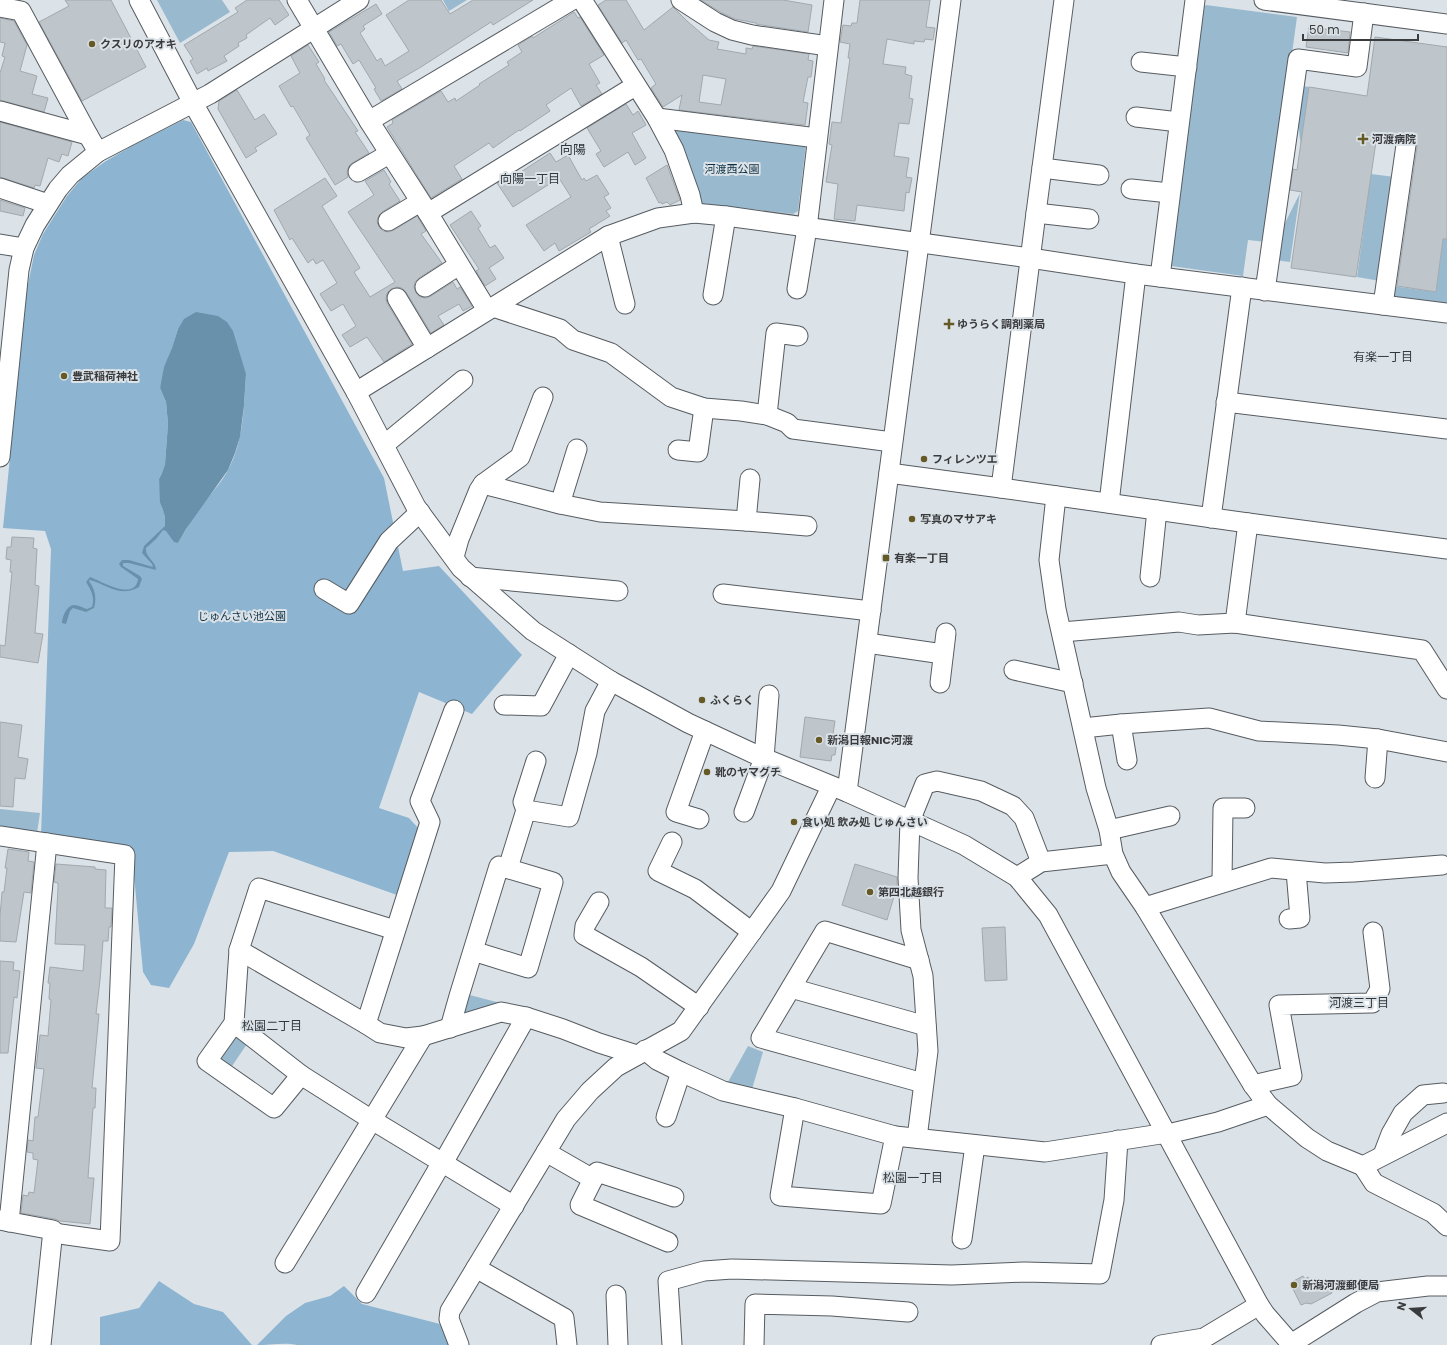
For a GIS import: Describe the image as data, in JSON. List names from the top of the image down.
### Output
{
  "districts": [
    "向陽",
    "向陽一丁目",
    "有楽一丁目",
    "河渡三丁目",
    "松園二丁目",
    "松園一丁目"
  ],
  "parks": ["河渡西公園", "じゅんさい池公園"],
  "places": {
    "other": [
      "クスリのアオキ",
      "豊武稲荷神社",
      "フィレンツエ",
      "写真のマサアキ",
      "ふくらく",
      "新潟日報NIC河渡",
      "靴のヤマグチ",
      "食い処 飲み処 じゅんさい",
      "第四北越銀行",
      "新潟河渡郵便局"
    ],
    "health": ["河渡病院", "ゆうらく調剤薬局"],
    "transit": ["有楽一丁目"]
  },
  "scale_bar": "50 m",
  "north": "left"
}
